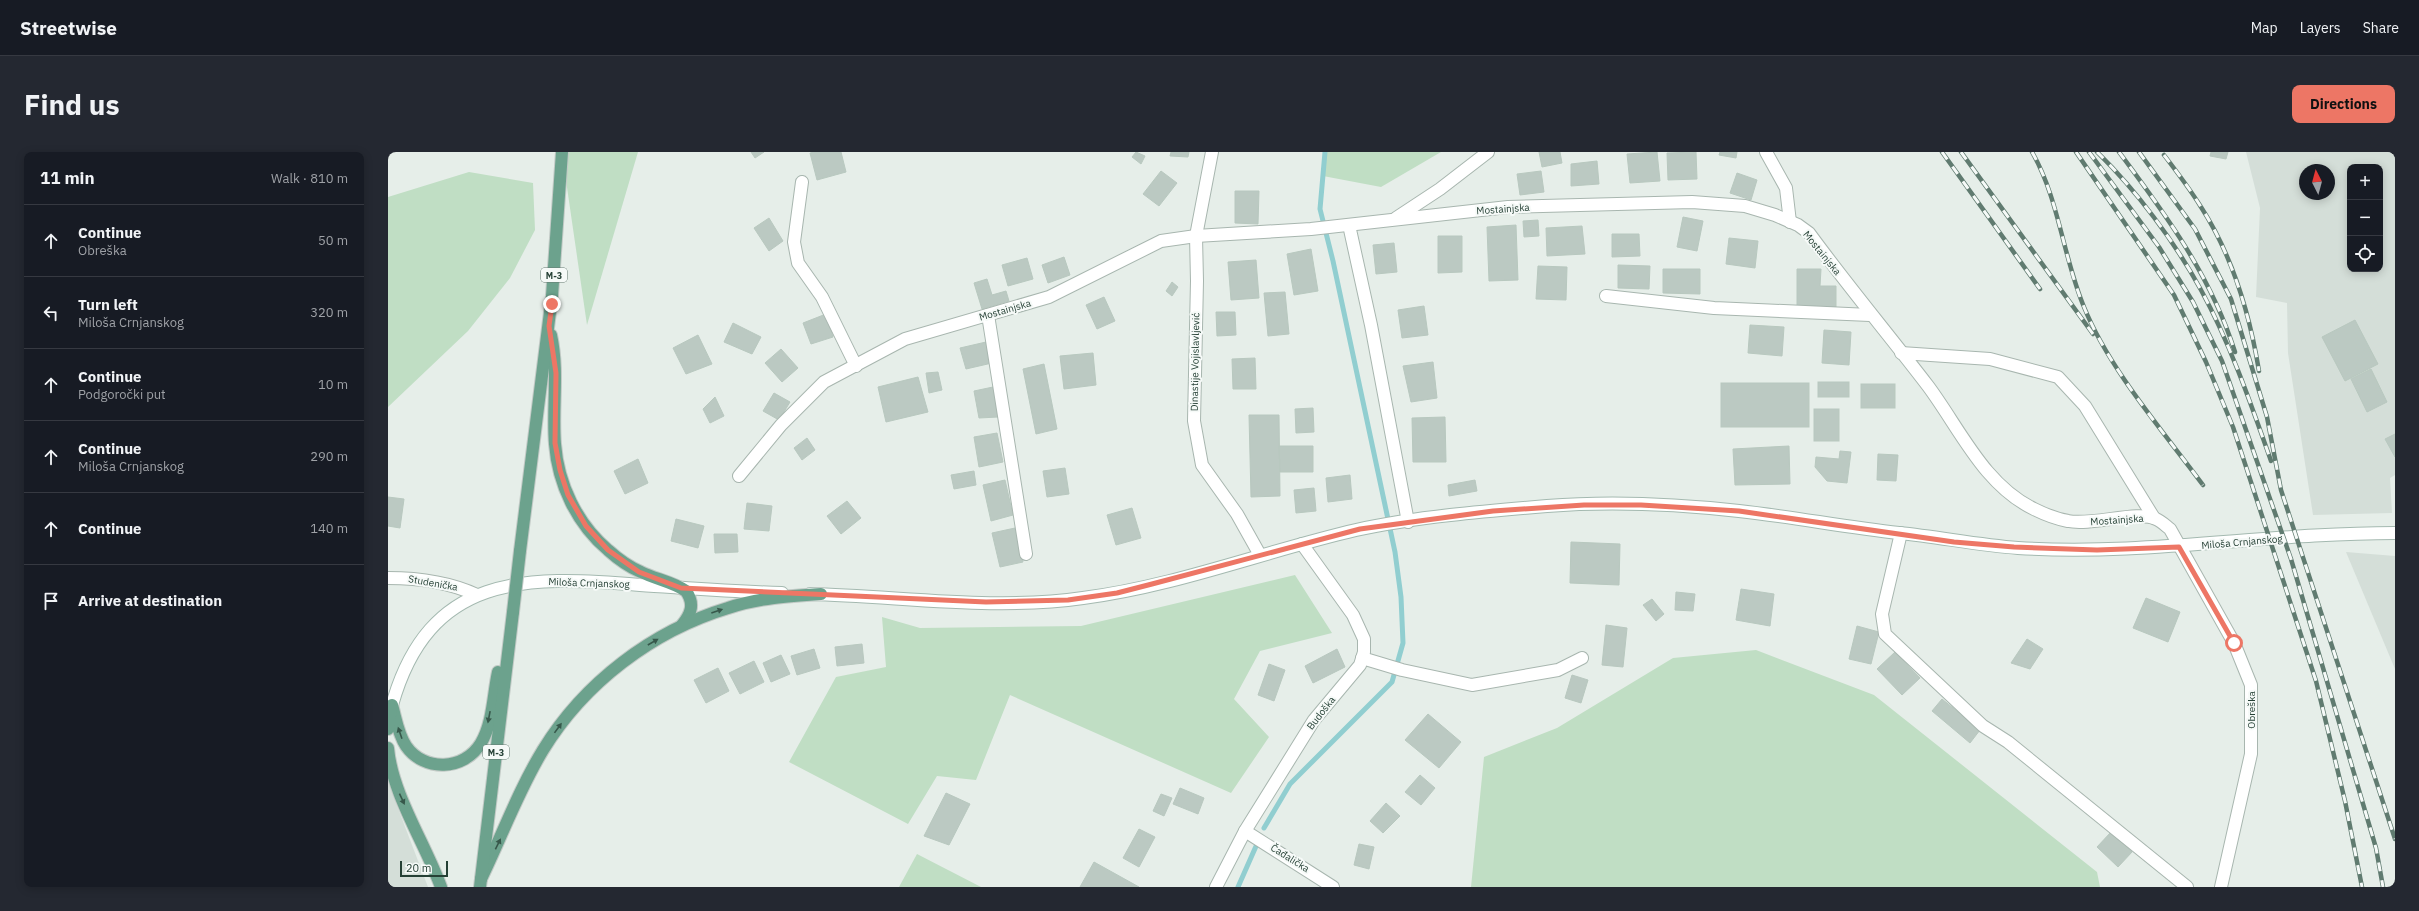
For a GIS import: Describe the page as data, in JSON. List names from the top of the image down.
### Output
{
  "streets": {
    "main road": ["M-3"],
    "street": [
      "Mostainjska",
      "Dinastije Vojislavljević",
      "Miloša Crnjanskog",
      "Studenička",
      "Obreška",
      "Budoška",
      "Čađalička"
    ]
  },
  "crossings": [
    ["Mostainjska", "Dinastije Vojislavljević"],
    ["Mostainjska", "Miloša Crnjanskog"],
    ["Mostainjska", "Obreška"],
    ["Dinastije Vojislavljević", "Miloša Crnjanskog"],
    ["Miloša Crnjanskog", "Studenička"],
    ["Miloša Crnjanskog", "Obreška"],
    ["Miloša Crnjanskog", "Budoška"],
    ["Budoška", "Čađalička"]
  ],
  "scale_bar": "20 m",
  "north": "top",
  "page": {
    "header": "Streetwise",
    "nav": ["Map", "Layers", "Share"],
    "buttons": "Directions",
    "title": "Find us",
    "heading": ["11 min", "Walk · 810 m"],
    "map_buttons": ["+", "−"],
    "list": [
      ["Continue", "Obreška", "50 m"],
      ["Turn left", "Miloša Crnjanskog", "320 m"],
      ["Continue", "Podgoročki put", "10 m"],
      ["Continue", "Miloša Crnjanskog", "290 m"],
      ["Continue", "140 m"],
      "Arrive at destination"
    ],
    "scale": "20 m"
  }
}
